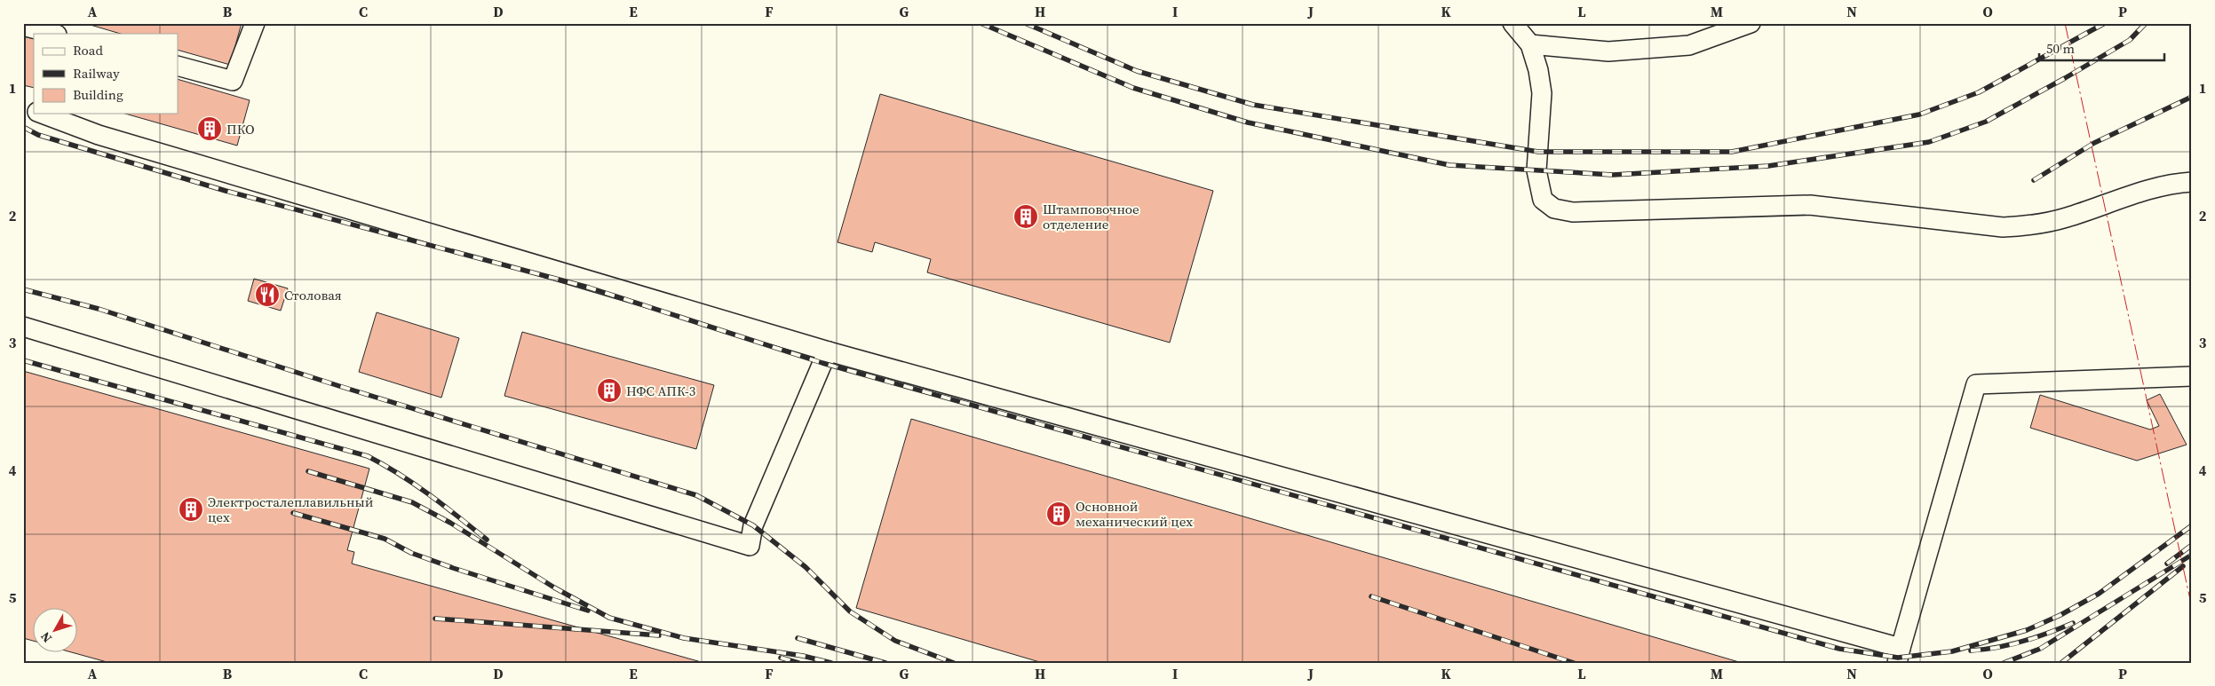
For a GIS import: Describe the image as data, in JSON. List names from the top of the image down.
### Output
{
  "places": {
    "building": [
      "ПКО",
      "Штамповочное отделение",
      "НФС АПК-3",
      "Электросталеплавильный цех",
      "Основной механический цех"
    ],
    "restaurant": ["Столовая"]
  },
  "legend": ["Road", "Railway", "Building"],
  "scale_bar": "50 m",
  "north": "bottom left",
  "grid": {
    "columns": [
      "A",
      "B",
      "C",
      "D",
      "E",
      "F",
      "G",
      "H",
      "I",
      "J",
      "K",
      "L",
      "M",
      "N",
      "O",
      "P"
    ],
    "rows": [
      "1",
      "2",
      "3",
      "4",
      "5"
    ]
  }
}
